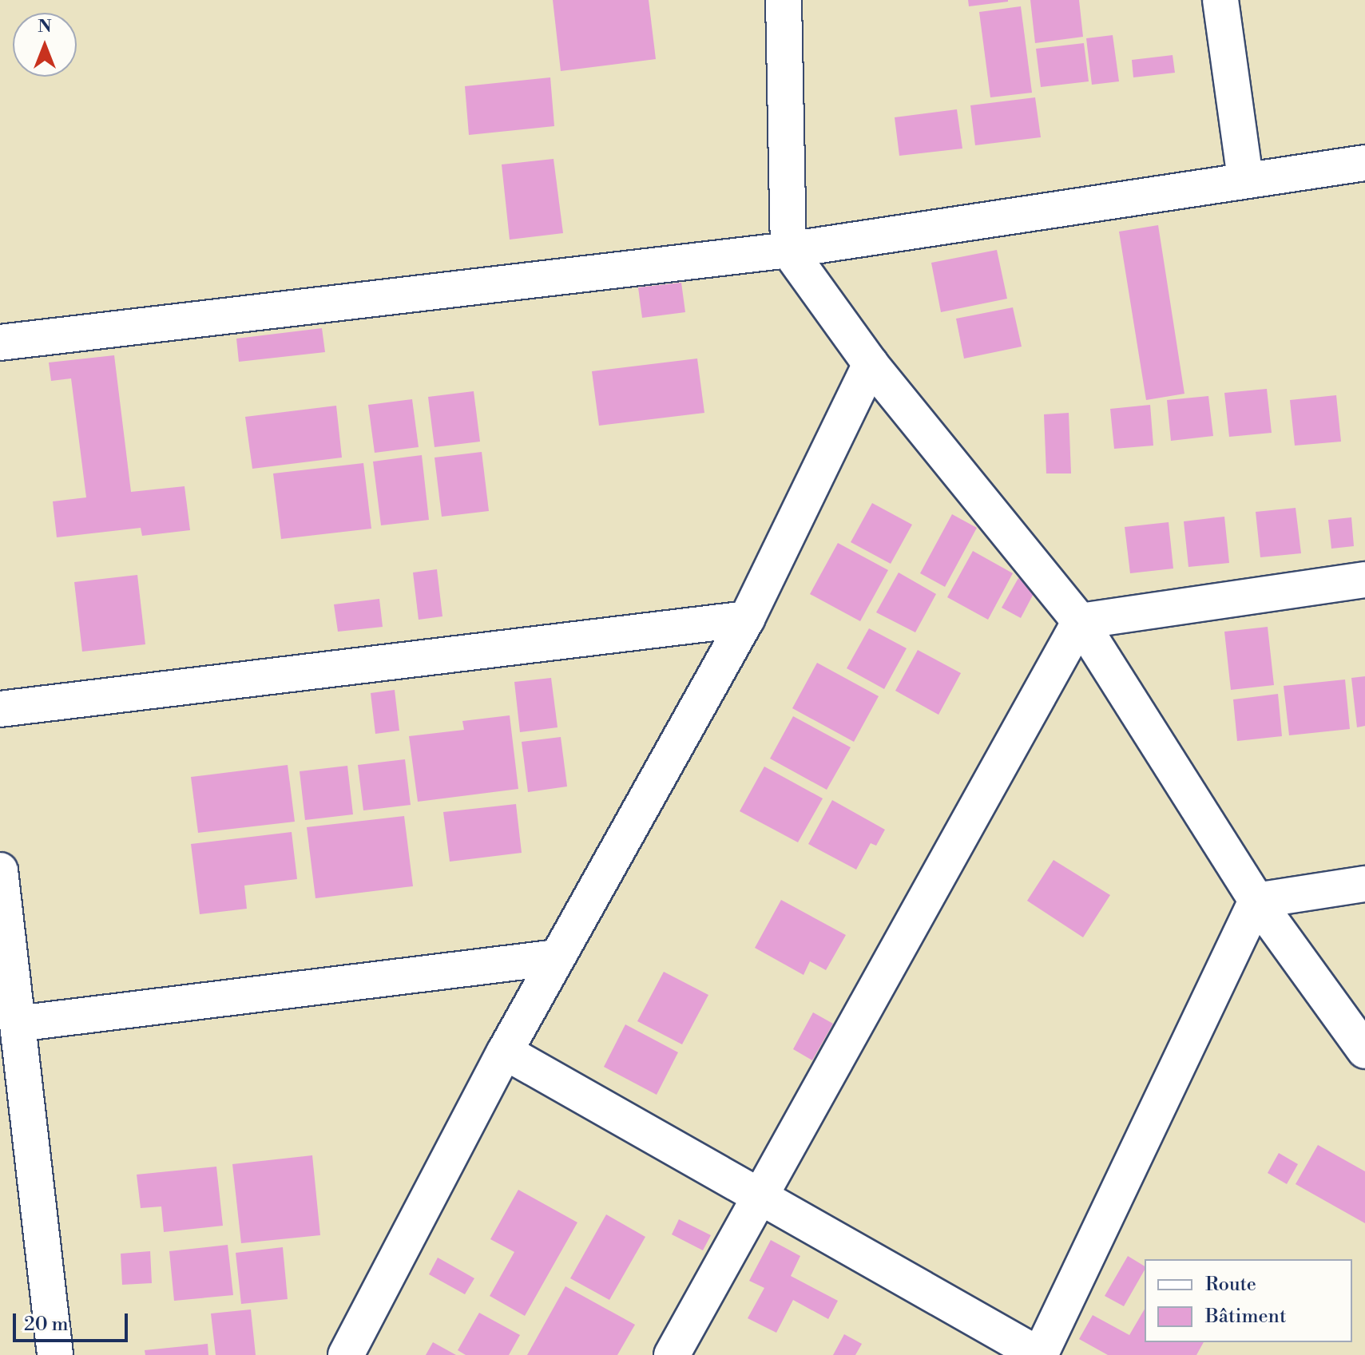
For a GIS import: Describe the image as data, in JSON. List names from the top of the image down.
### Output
{
  "legend": ["Route", "Bâtiment"],
  "scale_bar": "20 m",
  "north": "top"
}
